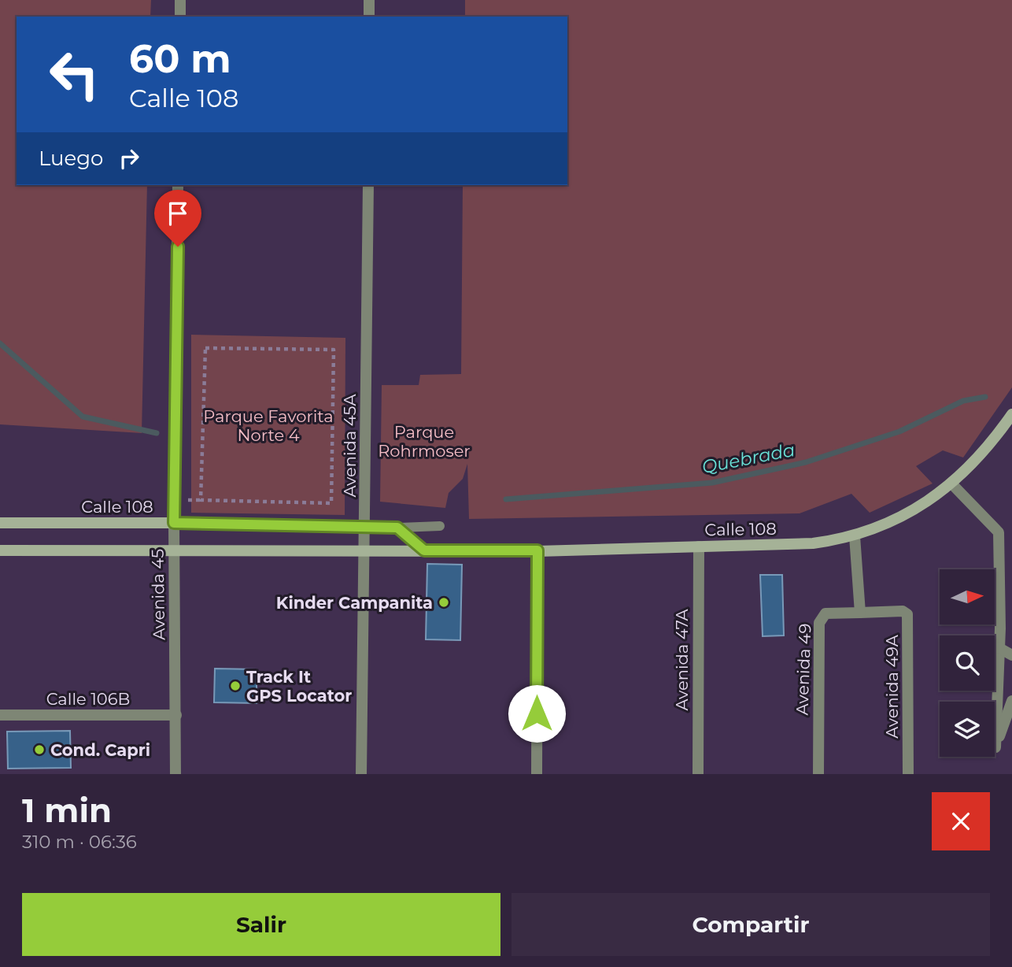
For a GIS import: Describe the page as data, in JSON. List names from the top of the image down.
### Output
{
  "streets": {
    "main road": ["Calle 108"],
    "street": [
      "Avenida 45A",
      "Avenida 45",
      "Avenida 47A",
      "Avenida 49",
      "Avenida 49A",
      "Calle 106B"
    ]
  },
  "crossings": [
    ["Avenida 45A", "Calle 108"],
    ["Calle 108", "Avenida 45"],
    ["Calle 108", "Avenida 47A"],
    ["Avenida 45", "Calle 106B"],
    ["Avenida 49", "Avenida 49A"]
  ],
  "water": ["Quebrada"],
  "parks": ["Parque Favorita Norte 4", "Parque Rohrmoser"],
  "places": ["Kinder Campanita", "Track It GPS Locator", "Cond. Capri"],
  "north": "right",
  "page": {
    "turn": ["60 m", "Calle 108"],
    "then": "Luego",
    "heading": ["1 min", "310 m · 06:36"],
    "buttons": ["Salir", "Compartir"]
  }
}
